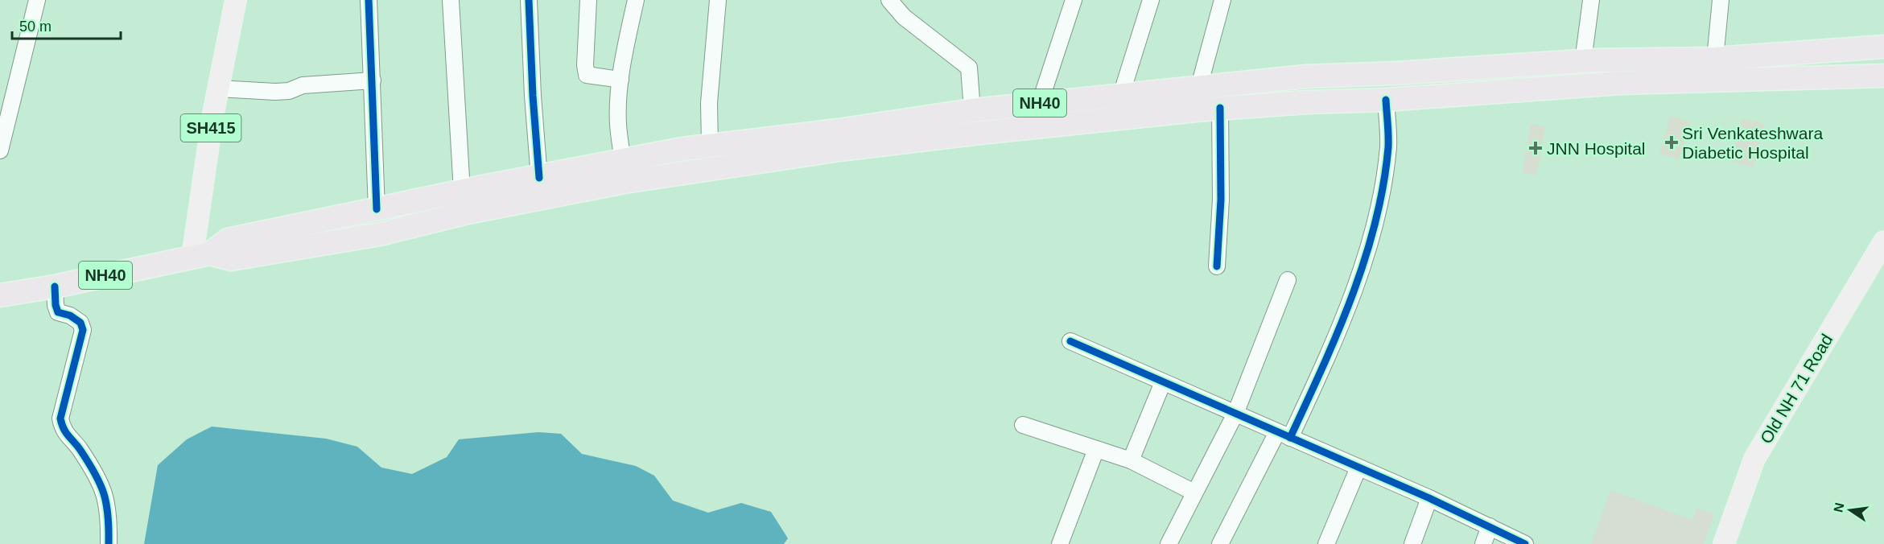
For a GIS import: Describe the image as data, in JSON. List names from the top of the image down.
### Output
{
  "streets": {
    "highway": ["NH40"],
    "main road": ["SH415", "Old NH 71 Road"]
  },
  "crossings": [
    ["NH40", "SH415"]
  ],
  "places": {
    "health": ["Sri Venkateshwara Diabetic Hospital", "JNN Hospital"]
  },
  "scale_bar": "50 m",
  "north": "left"
}
